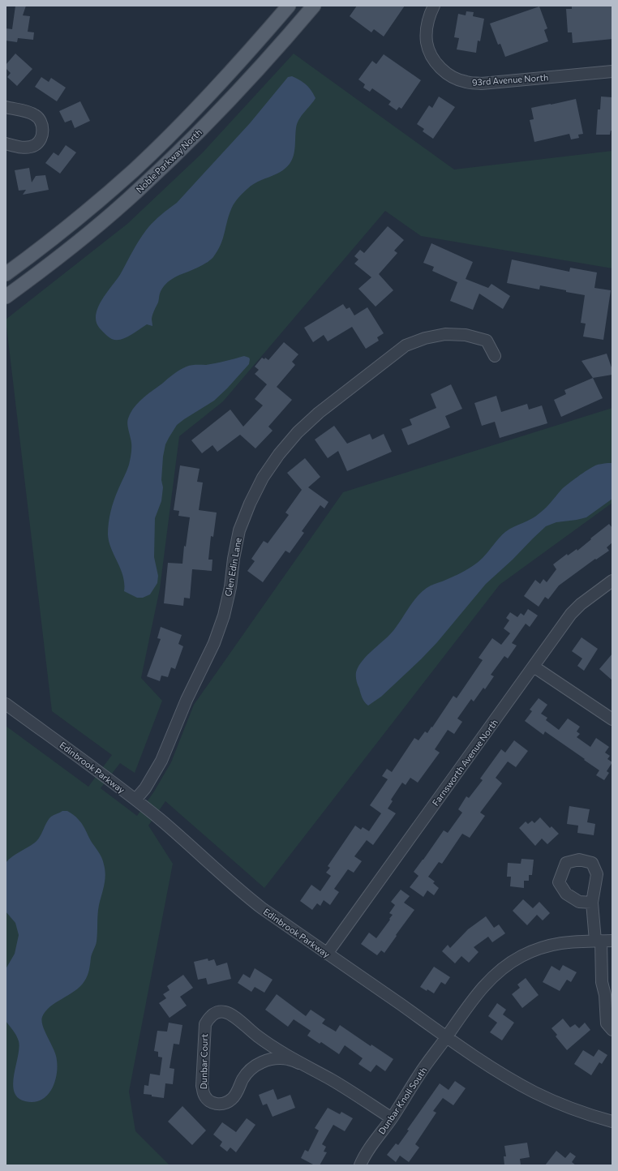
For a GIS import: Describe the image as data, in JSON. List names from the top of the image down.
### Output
{
  "streets": {
    "main road": ["Noble Parkway North"],
    "street": [
      "93rd Avenue North",
      "Glen Edin Lane",
      "Farnsworth Avenue North",
      "Edinbrook Parkway",
      "Dunbar Court",
      "Dunbar Knoll South"
    ]
  },
  "crossings": [
    ["Glen Edin Lane", "Edinbrook Parkway"],
    ["Farnsworth Avenue North", "Edinbrook Parkway"],
    ["Edinbrook Parkway", "Dunbar Knoll South"],
    ["Dunbar Court", "Dunbar Knoll South"]
  ]
}
